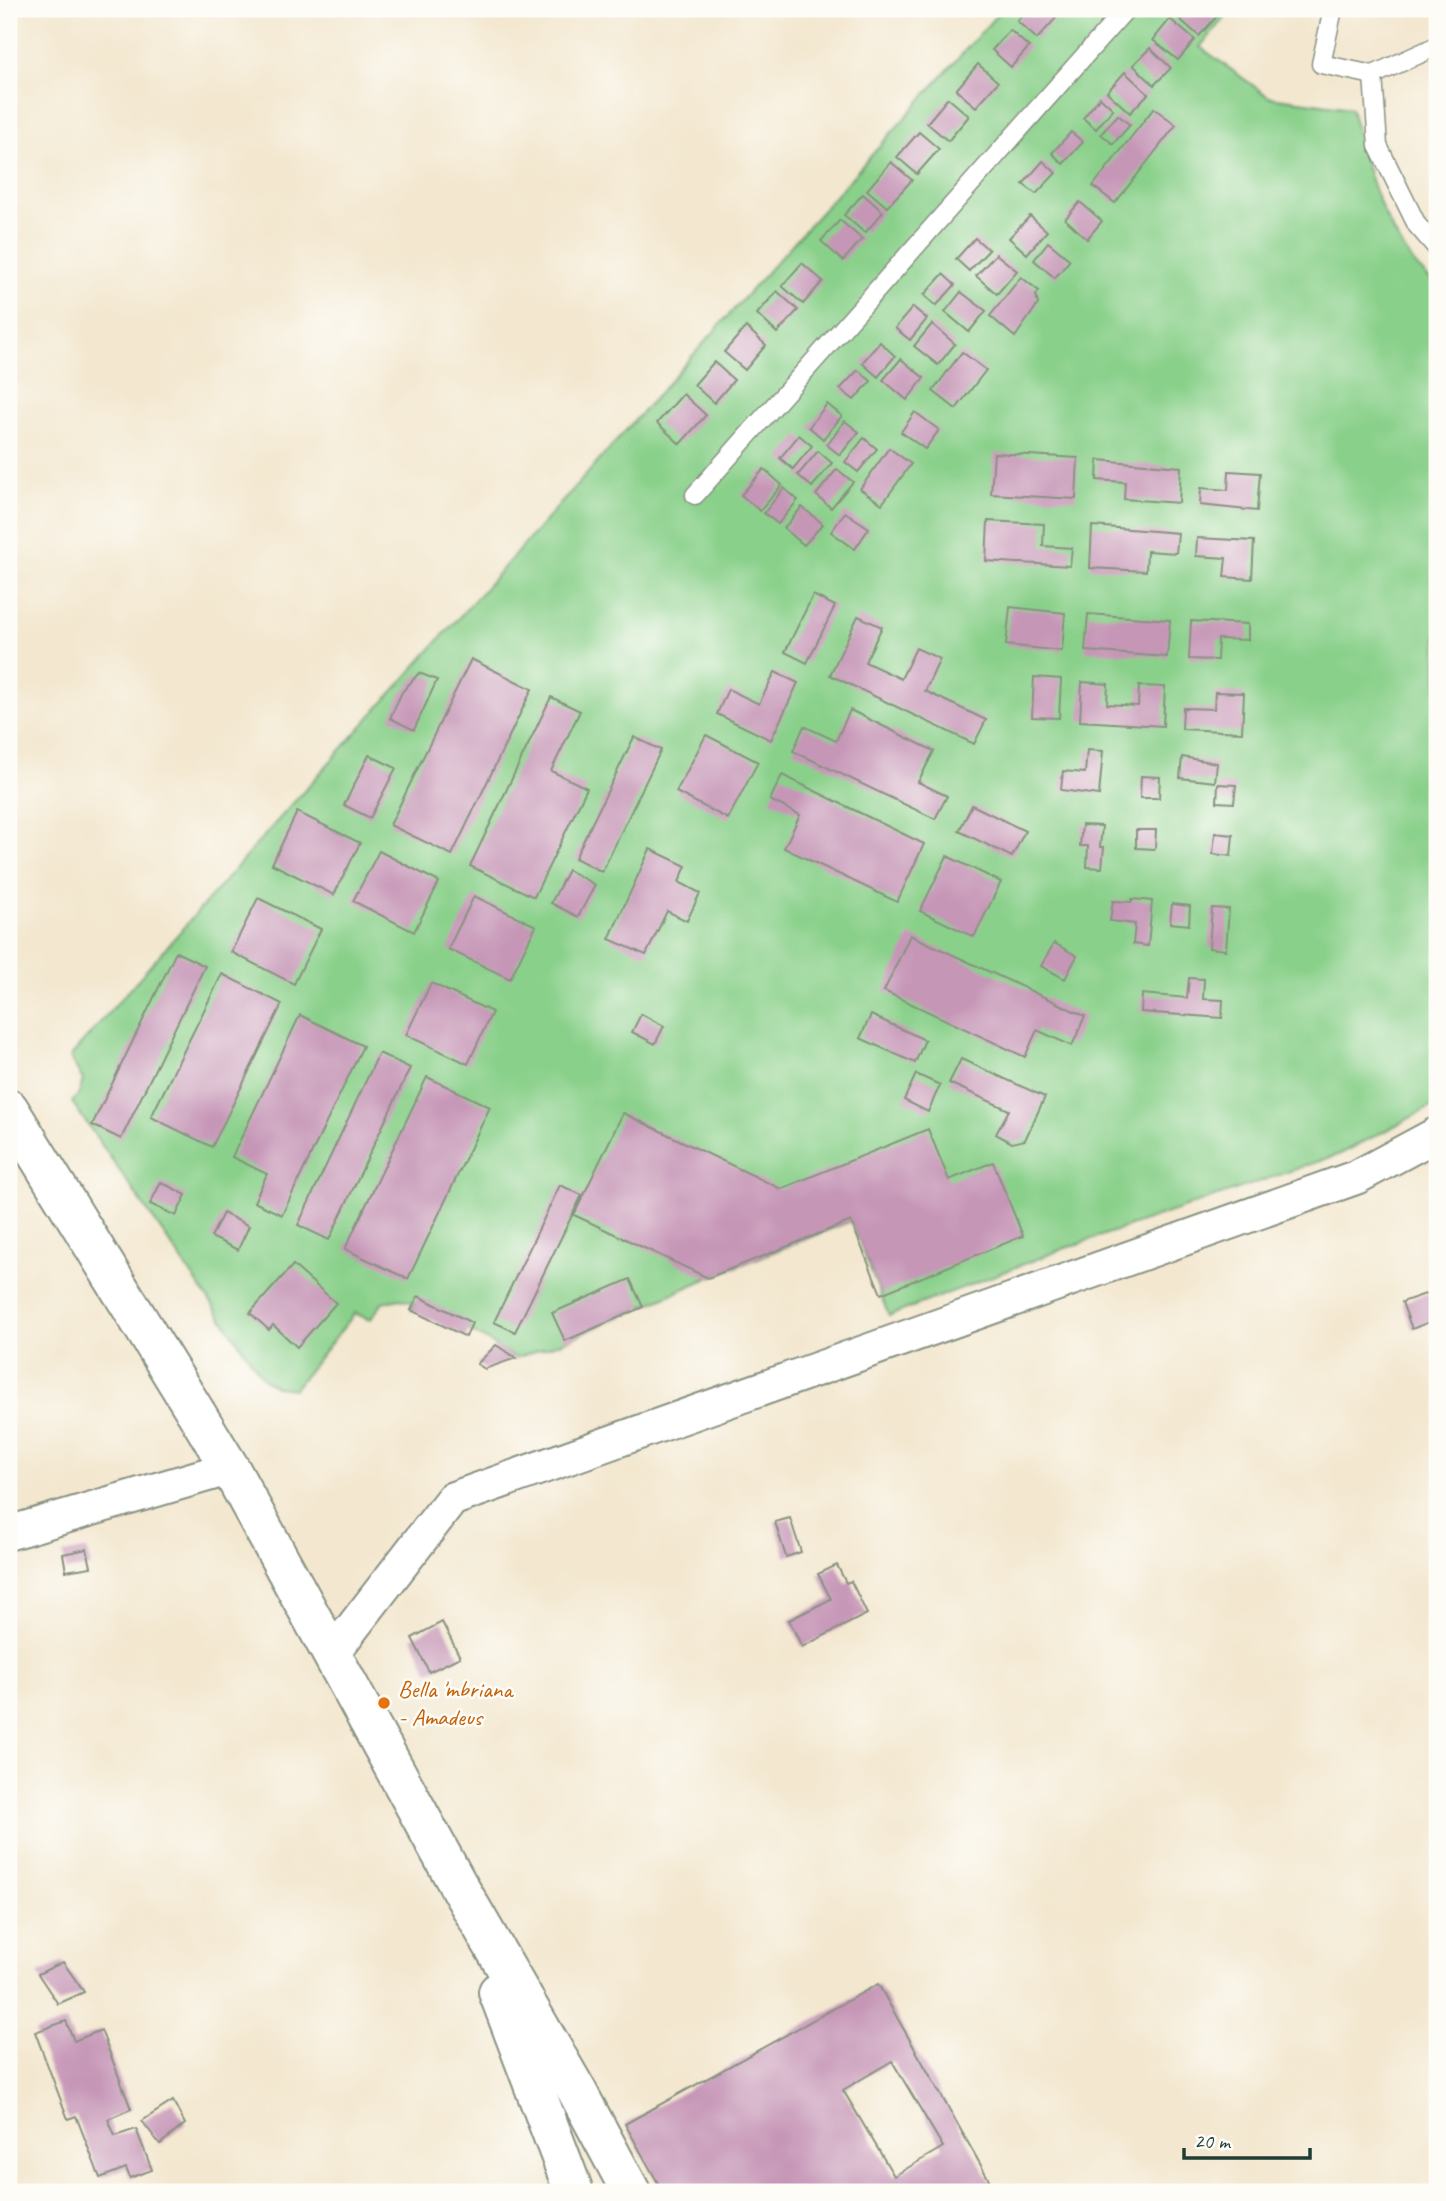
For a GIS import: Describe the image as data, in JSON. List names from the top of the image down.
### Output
{
  "places": ["Bella 'mbriana - Amadeus"],
  "scale_bar": "20 m"
}
